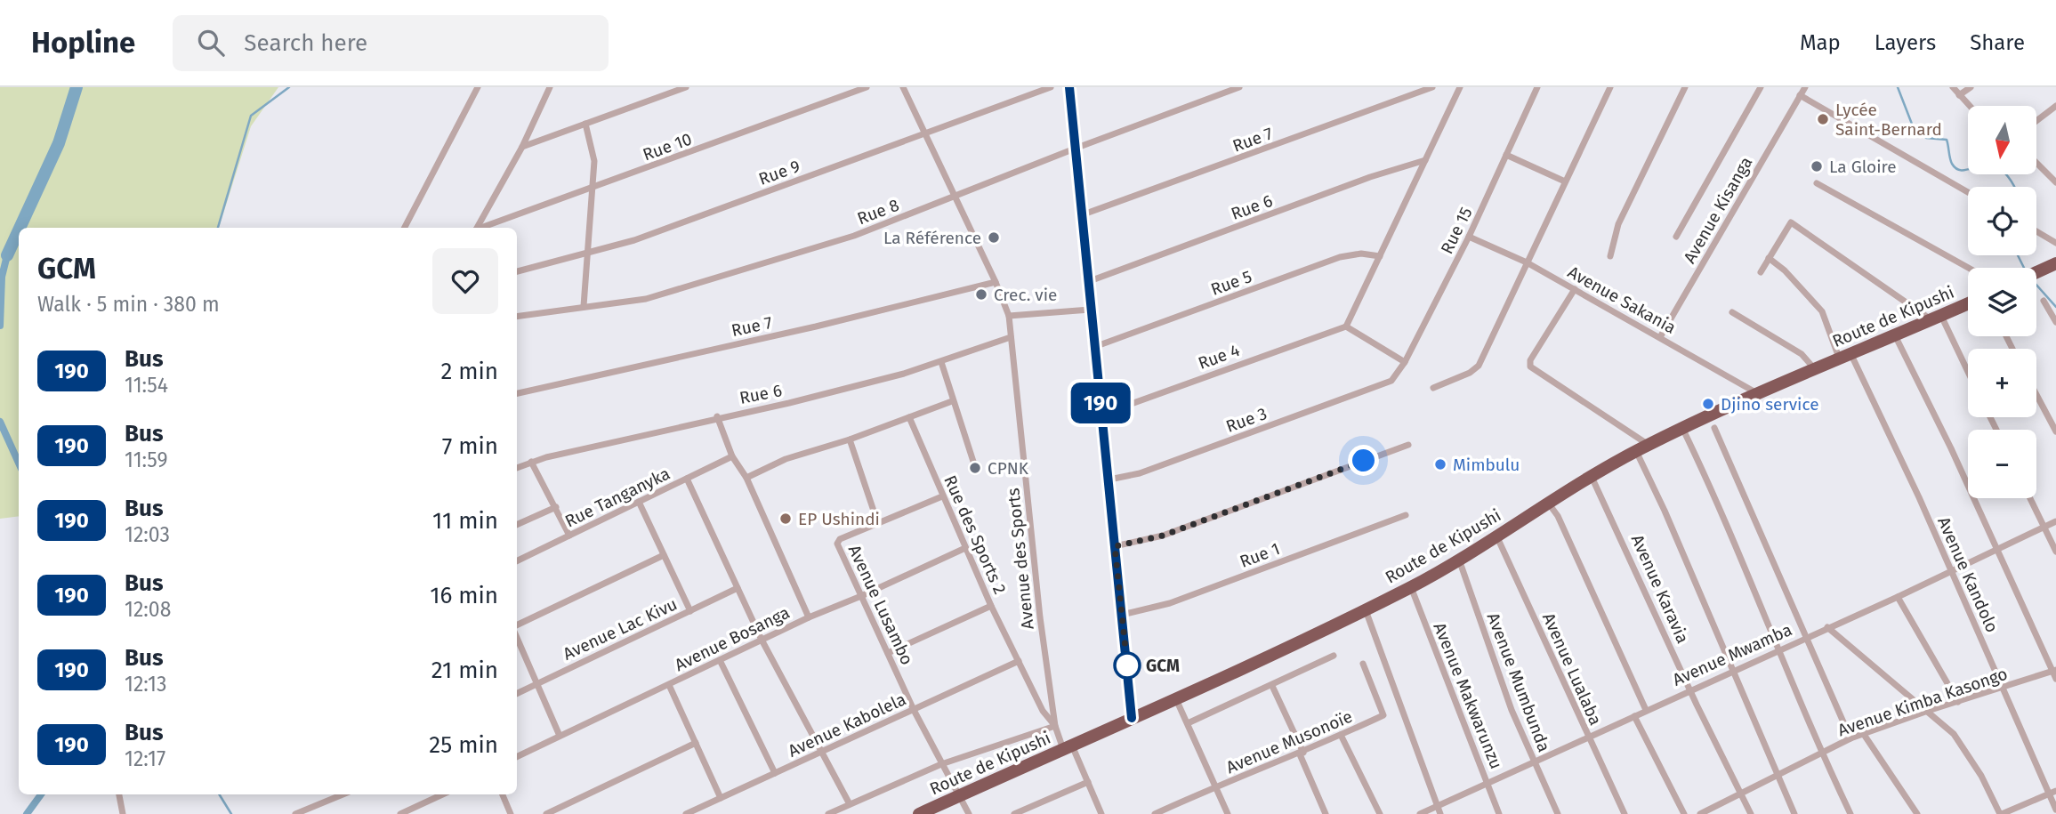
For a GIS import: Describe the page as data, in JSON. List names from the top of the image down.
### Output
{
  "streets": {
    "highway": ["Route de Kipushi"],
    "street": [
      "Rue 7",
      "Rue 10",
      "Rue 9",
      "Rue 6",
      "Avenue Kisanga",
      "Rue 8",
      "Rue 15",
      "Rue 5",
      "Avenue Sakania",
      "Rue 4",
      "Rue 3",
      "Rue Tanganyka",
      "Rue des Sports 2",
      "Rue 1",
      "Avenue des Sports",
      "Avenue Kandolo",
      "Avenue Karavia",
      "Avenue Lusambo",
      "Avenue Lac Kivu",
      "Avenue Bosanga",
      "Avenue Mwamba",
      "Avenue Lualaba",
      "Avenue Mumbunda",
      "Avenue Makwarunzu",
      "Avenue Kimba Kasongo",
      "Avenue Kabolela",
      "Avenue Musonoïe"
    ]
  },
  "crossings": [
    ["Rue 7", "Avenue des Sports"],
    ["Rue 9", "Avenue des Sports"],
    ["Rue 6", "Avenue des Sports"],
    ["Avenue Kisanga", "Avenue Sakania"],
    ["Rue 8", "Avenue des Sports"],
    ["Rue 15", "Avenue Sakania"],
    ["Rue 15", "Rue 3"],
    ["Avenue Sakania", "Route de Kipushi"],
    ["Route de Kipushi", "Avenue des Sports"],
    ["Route de Kipushi", "Avenue Kandolo"],
    ["Route de Kipushi", "Avenue Karavia"],
    ["Route de Kipushi", "Avenue Lusambo"],
    ["Route de Kipushi", "Avenue Lualaba"],
    ["Route de Kipushi", "Avenue Mumbunda"],
    ["Route de Kipushi", "Avenue Makwarunzu"],
    ["Rue des Sports 2", "Avenue des Sports"],
    ["Rue des Sports 2", "Avenue Bosanga"],
    ["Rue des Sports 2", "Avenue Kabolela"],
    ["Avenue Kandolo", "Avenue Mwamba"],
    ["Avenue Kandolo", "Avenue Kimba Kasongo"],
    ["Avenue Karavia", "Avenue Mwamba"],
    ["Avenue Karavia", "Avenue Kimba Kasongo"],
    ["Avenue Lusambo", "Avenue Bosanga"],
    ["Avenue Lusambo", "Avenue Kabolela"],
    ["Avenue Mwamba", "Avenue Lualaba"],
    ["Avenue Mwamba", "Avenue Mumbunda"],
    ["Avenue Mwamba", "Avenue Makwarunzu"]
  ],
  "places": [
    "Lycée Saint-Bernard",
    "La Gloire",
    "La Référence",
    "Crec. vie",
    "Djino service",
    "Mimbulu",
    "CPNK",
    "EP Ushindi",
    "GCM"
  ],
  "lines": ["bus line 190"],
  "north": "bottom",
  "page": {
    "header": "Hopline",
    "search": "Search here",
    "nav": ["Map", "Layers", "Share"],
    "on_map": "190",
    "map_buttons": ["+", "−"],
    "heading": ["GCM", "Walk · 5 min · 380 m"],
    "list": [
      {
        "mark": "190",
        "name": "Bus",
        "note": "11:54",
        "value": "2 min"
      },
      {
        "mark": "190",
        "name": "Bus",
        "note": "11:59",
        "value": "7 min"
      },
      {
        "mark": "190",
        "name": "Bus",
        "note": "12:03",
        "value": "11 min"
      },
      {
        "mark": "190",
        "name": "Bus",
        "note": "12:08",
        "value": "16 min"
      },
      {
        "mark": "190",
        "name": "Bus",
        "note": "12:13",
        "value": "21 min"
      },
      {
        "mark": "190",
        "name": "Bus",
        "note": "12:17",
        "value": "25 min"
      }
    ]
  }
}
